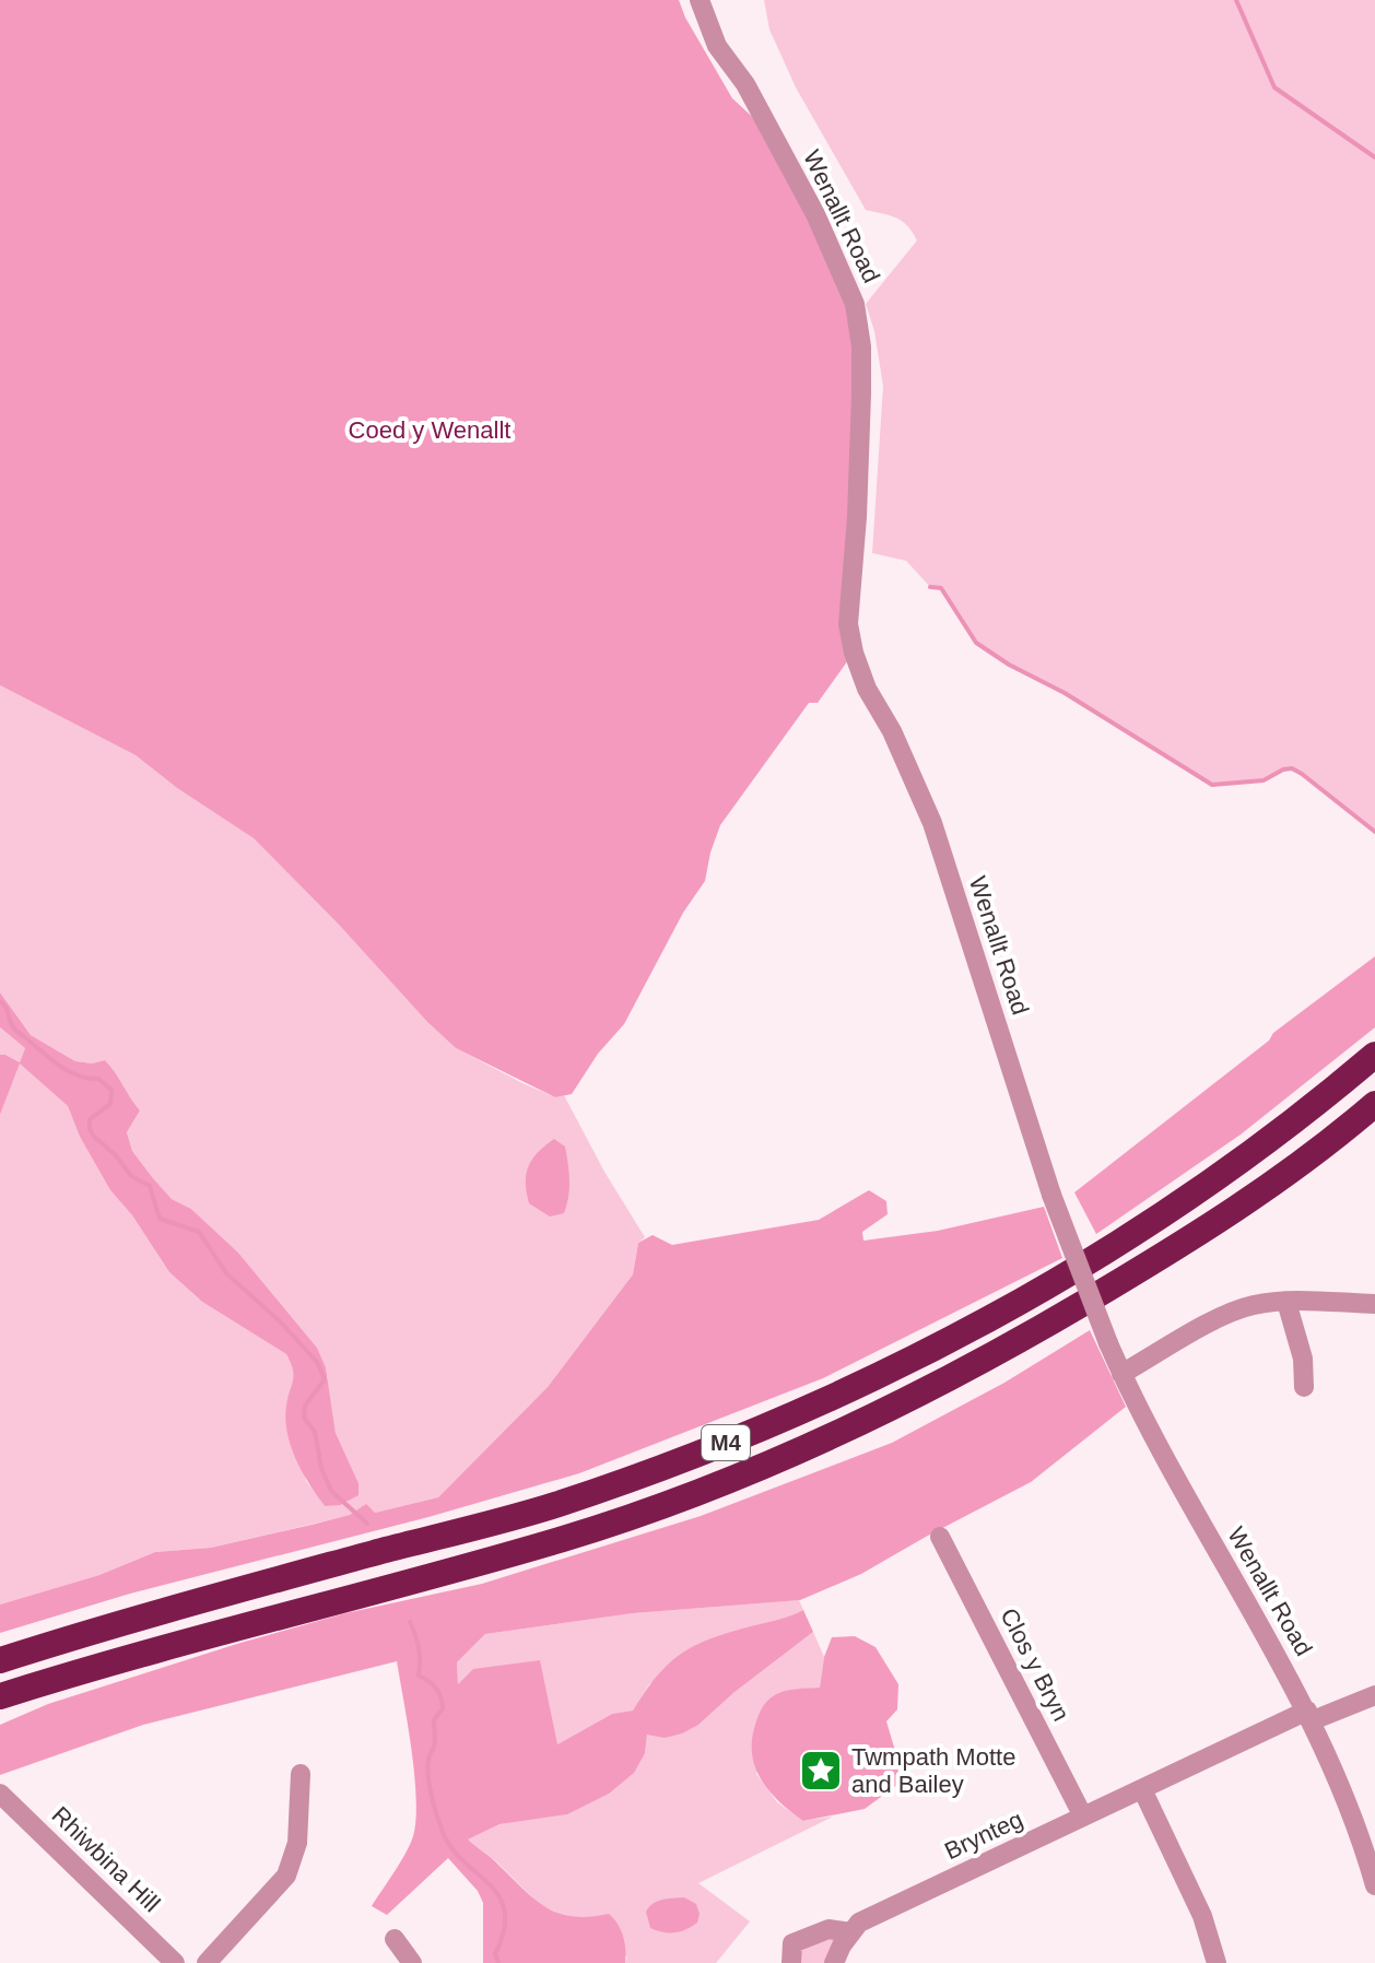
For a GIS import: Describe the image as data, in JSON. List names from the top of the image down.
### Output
{
  "streets": {
    "highway": ["M4"],
    "street": [
      "Wenallt Road",
      "Clos y Bryn",
      "Brynteg",
      "Rhiwbina Hill"
    ]
  },
  "crossings": [
    ["Wenallt Road", "Brynteg"],
    ["Clos y Bryn", "Brynteg"]
  ],
  "parks": ["Coed y Wenallt"],
  "places": {
    "place": ["Twmpath Motte and Bailey"]
  }
}
